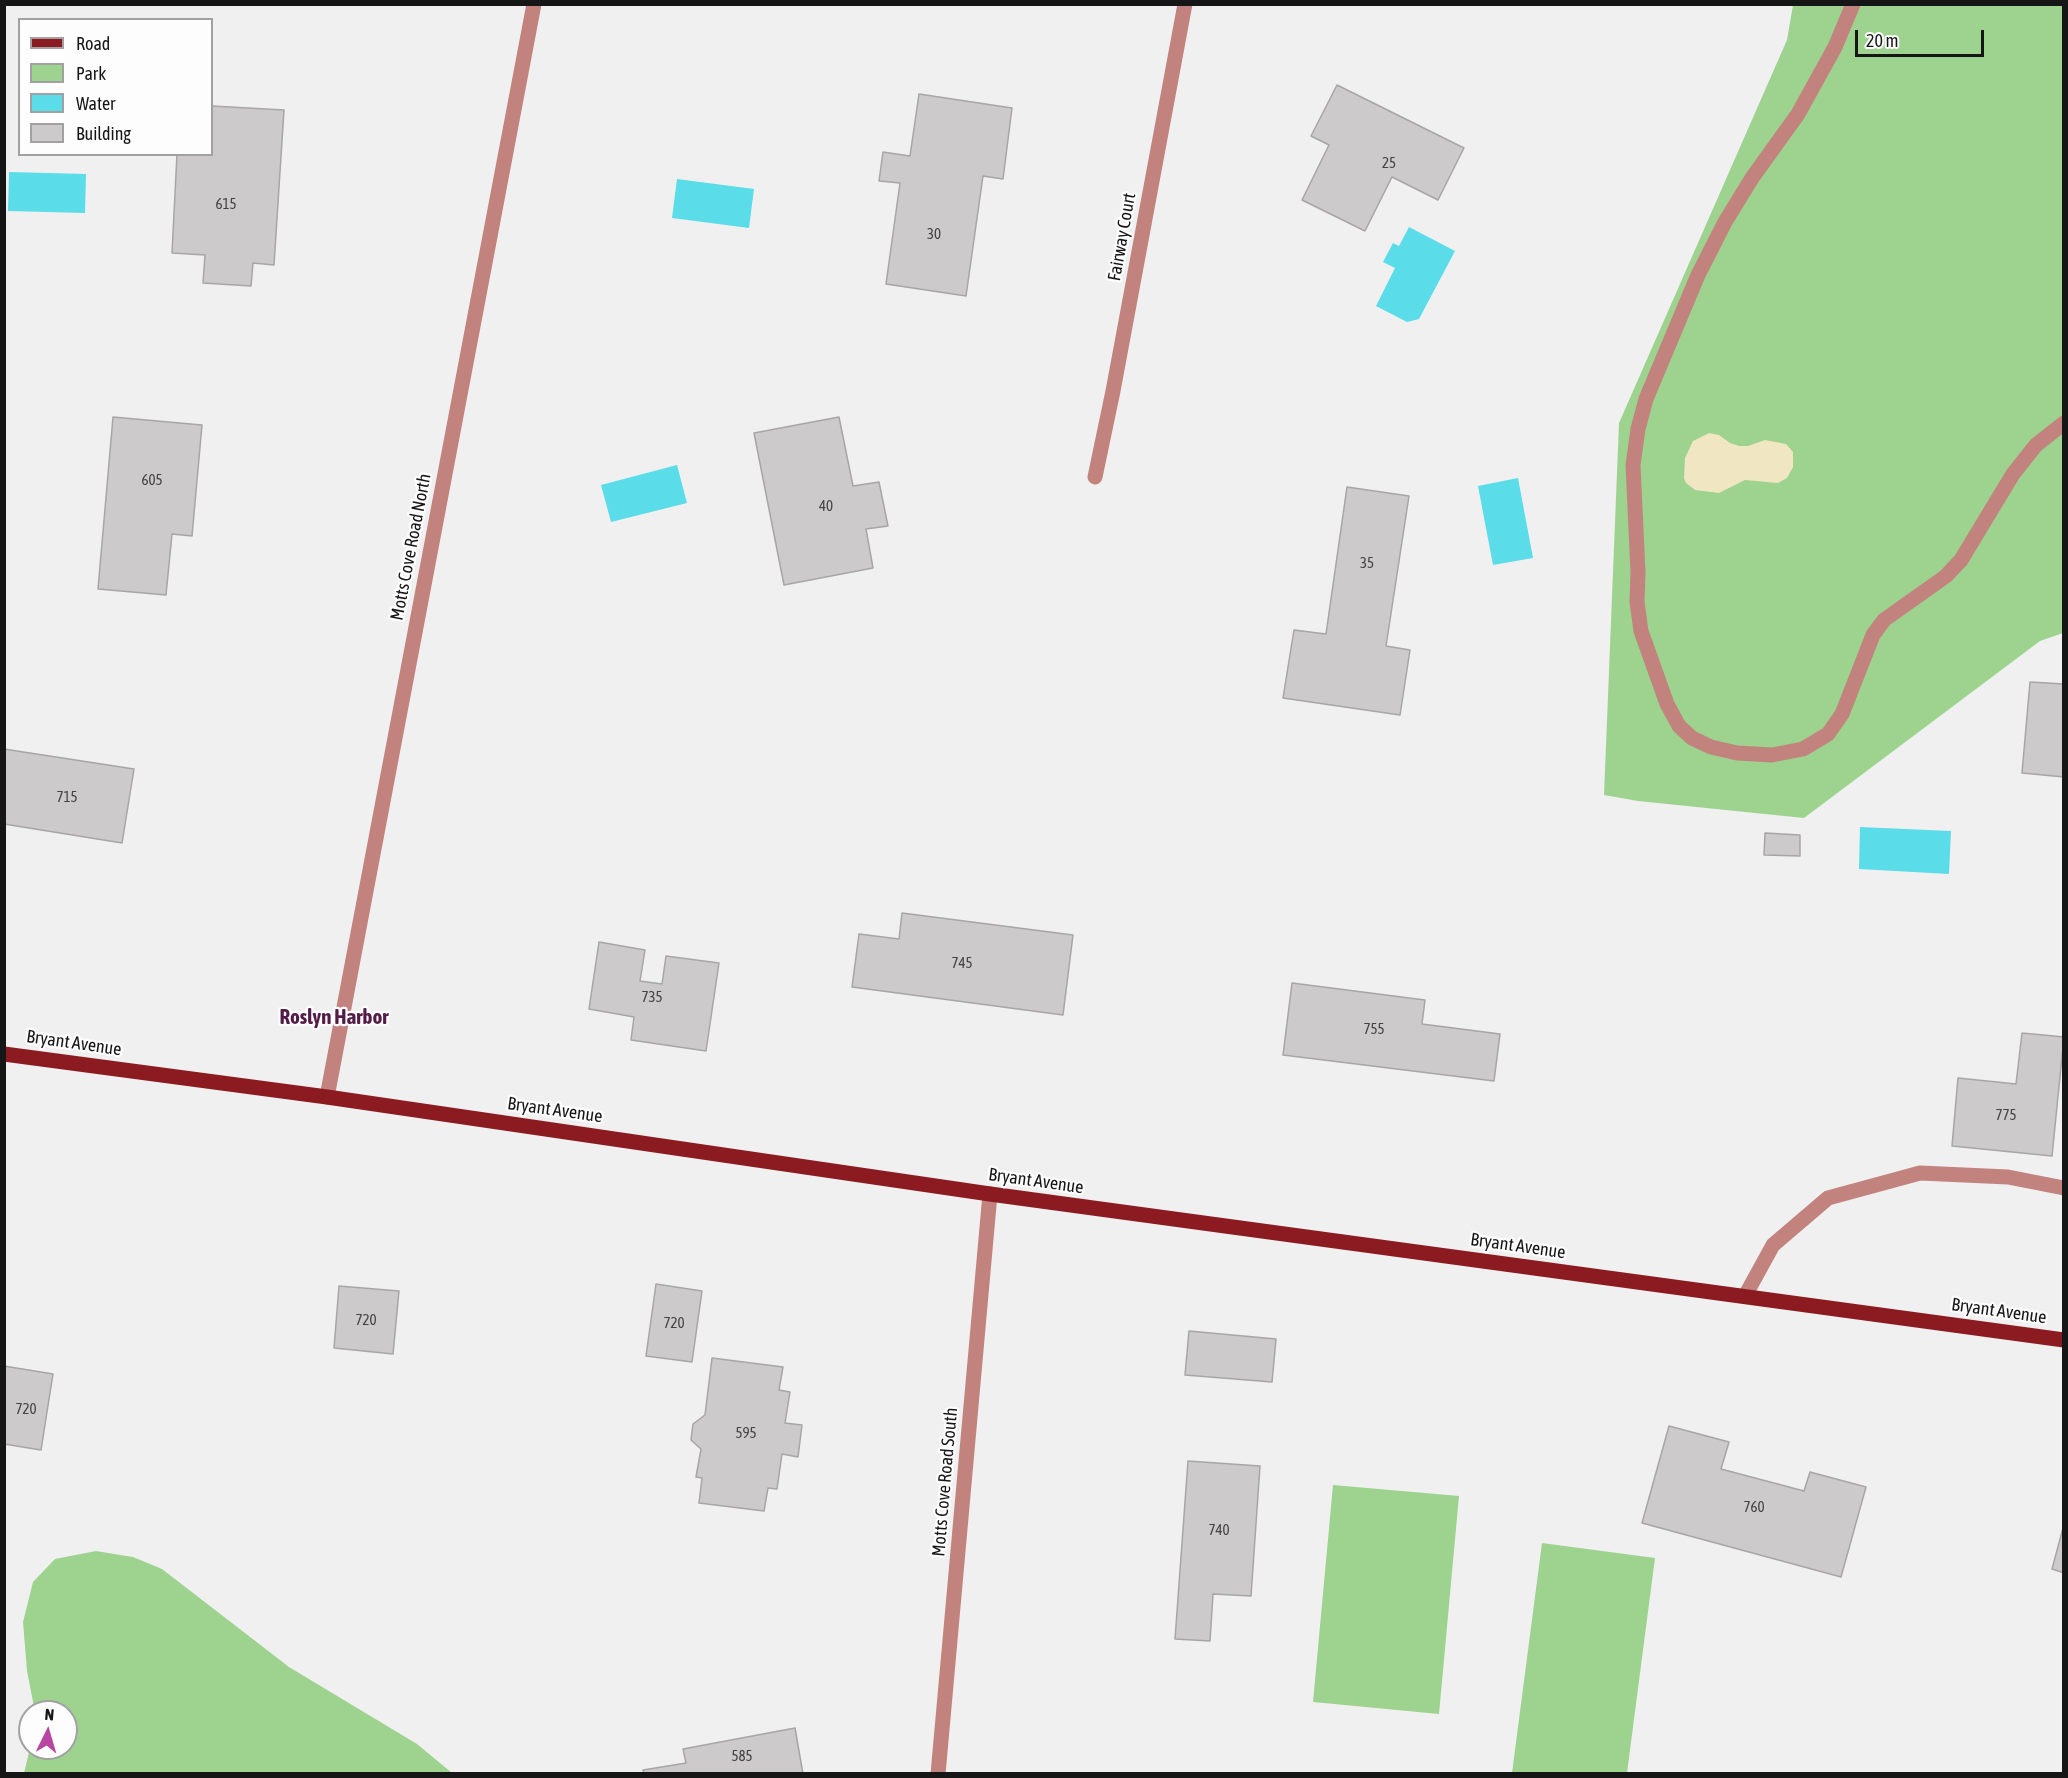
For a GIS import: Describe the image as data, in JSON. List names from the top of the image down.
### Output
{
  "streets": {
    "main road": ["Bryant Avenue"],
    "street": ["Fairway Court", "Motts Cove Road North", "Motts Cove Road South"]
  },
  "crossings": [
    ["Motts Cove Road North", "Bryant Avenue"],
    ["Bryant Avenue", "Motts Cove Road South"]
  ],
  "districts": ["Roslyn Harbor"],
  "house_numbers": [
    "25",
    "615",
    "30",
    "605",
    "40",
    "35",
    "715",
    "745",
    "735",
    "755",
    "775",
    "720",
    "720",
    "720",
    "595",
    "760",
    "740",
    "585"
  ],
  "legend": [
    "Road",
    "Park",
    "Water",
    "Building"
  ],
  "scale_bar": "20 m",
  "north": "top"
}
